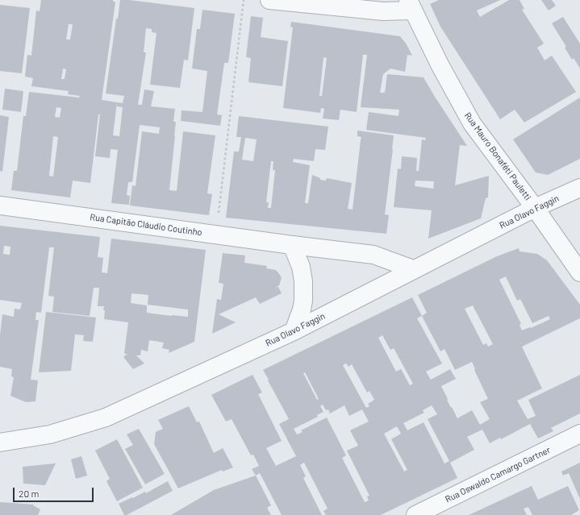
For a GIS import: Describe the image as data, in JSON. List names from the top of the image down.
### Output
{
  "streets": {
    "street": [
      "Rua Mauro Bonaféti Pauletti",
      "Rua Olavo Faggin",
      "Rua Capitão Cláudio Coutinho",
      "Rua Oswaldo Camargo Gartner"
    ]
  },
  "crossings": [
    ["Rua Mauro Bonaféti Pauletti", "Rua Olavo Faggin"],
    ["Rua Olavo Faggin", "Rua Capitão Cláudio Coutinho"]
  ],
  "scale_bar": "20 m"
}
